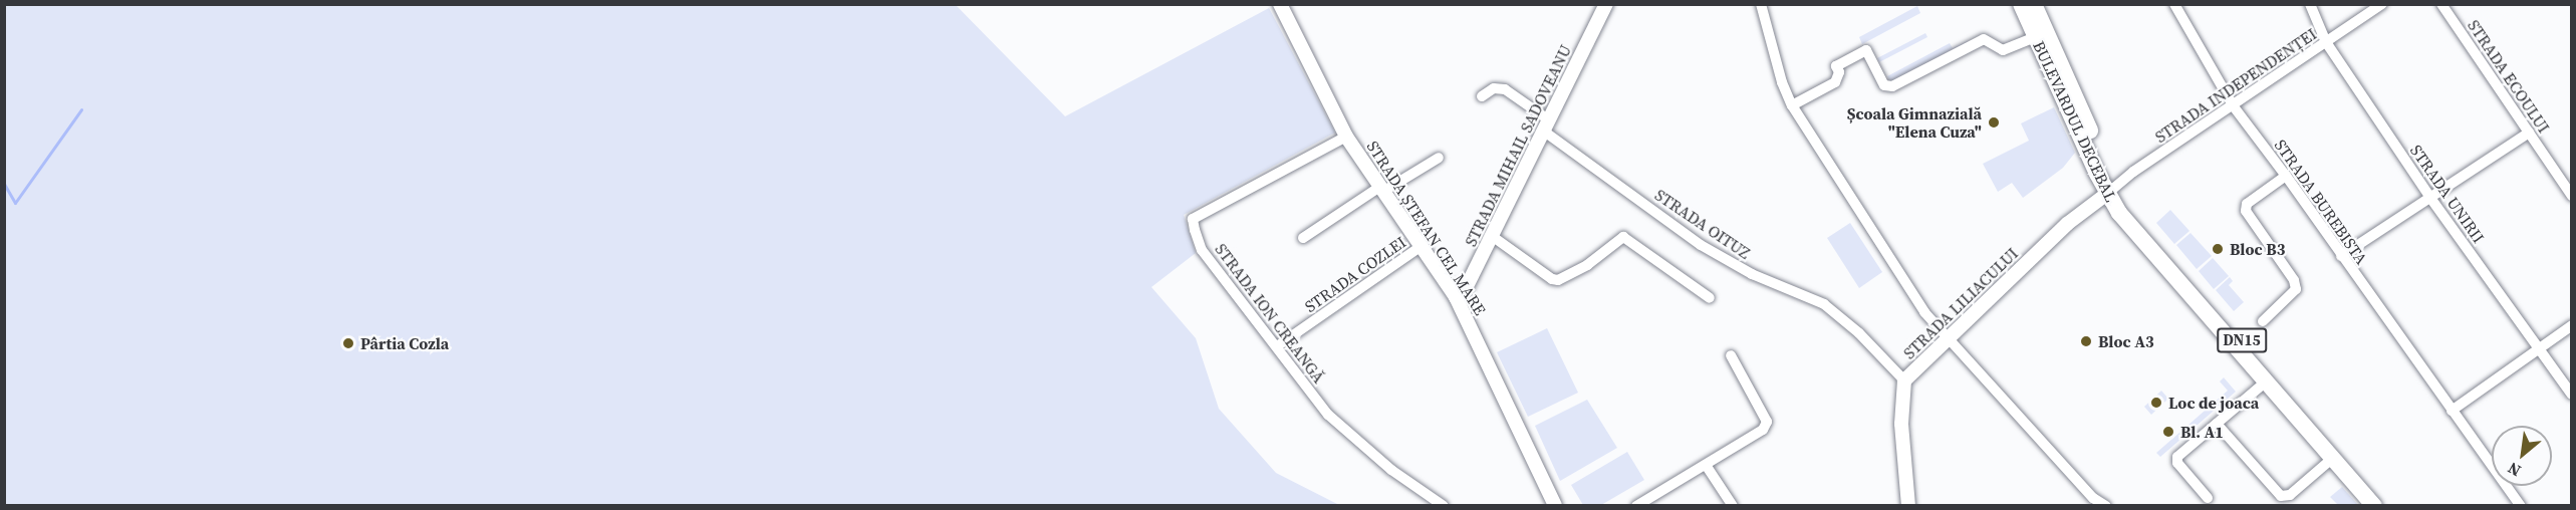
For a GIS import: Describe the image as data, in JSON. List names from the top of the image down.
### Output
{
  "streets": {
    "main road": ["BULEVARDUL DECEBAL", "DN15"],
    "street": [
      "STRADA ECOULUI",
      "STRADA INDEPENDENȚEI",
      "STRADA MIHAIL SADOVEANU",
      "STRADA UNIRII",
      "STRADA BUREBISTA",
      "STRADA OITUZ",
      "STRADA ȘTEFAN CEL MARE",
      "STRADA COZLEI",
      "STRADA LILIACULUI",
      "STRADA ION CREANGĂ"
    ]
  },
  "crossings": [
    ["STRADA INDEPENDENȚEI", "BULEVARDUL DECEBAL"],
    ["STRADA INDEPENDENȚEI", "STRADA UNIRII"],
    ["STRADA INDEPENDENȚEI", "STRADA BUREBISTA"],
    ["STRADA INDEPENDENȚEI", "STRADA LILIACULUI"],
    ["BULEVARDUL DECEBAL", "STRADA LILIACULUI"],
    ["STRADA MIHAIL SADOVEANU", "STRADA OITUZ"],
    ["STRADA MIHAIL SADOVEANU", "STRADA ȘTEFAN CEL MARE"],
    ["STRADA OITUZ", "STRADA LILIACULUI"],
    ["STRADA ȘTEFAN CEL MARE", "STRADA COZLEI"],
    ["STRADA ȘTEFAN CEL MARE", "STRADA ION CREANGĂ"],
    ["STRADA COZLEI", "STRADA ION CREANGĂ"]
  ],
  "places": [
    "Școala Gimnazială \"Elena Cuza\"",
    "Bloc B3",
    "Bloc A3",
    "Pârtia Cozla",
    "Loc de joaca",
    "Bl. A1"
  ],
  "north": "bottom left"
}
